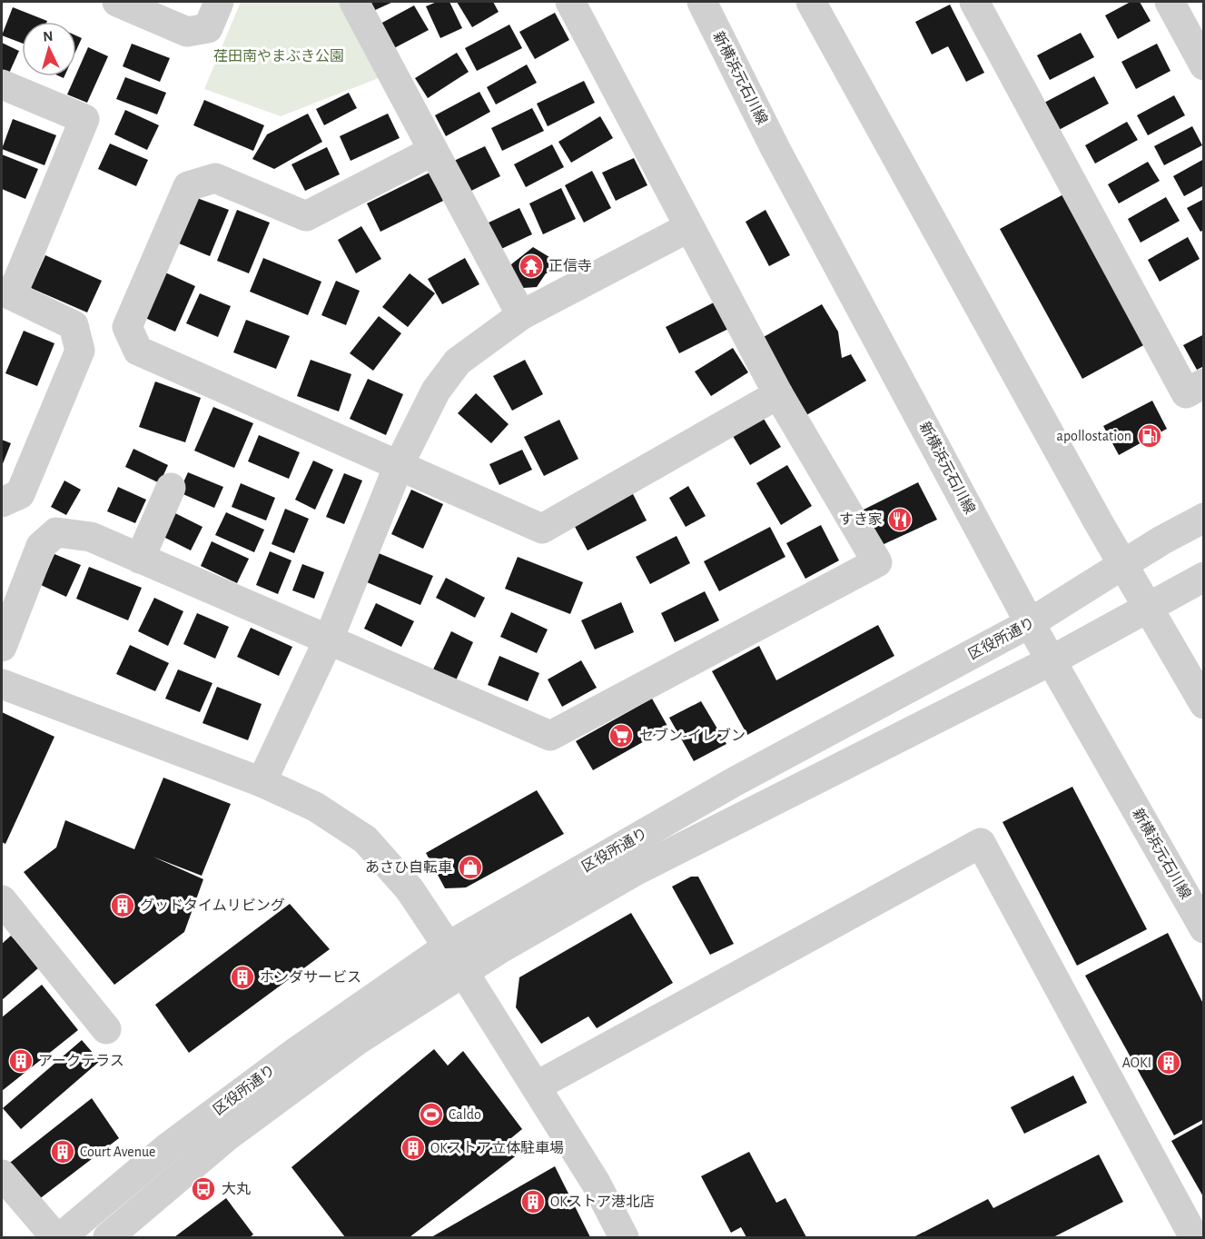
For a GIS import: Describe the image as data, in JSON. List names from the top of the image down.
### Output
{
  "streets": {
    "street": ["新横浜元石川線", "区役所通り"]
  },
  "crossings": [
    ["新横浜元石川線", "区役所通り"]
  ],
  "parks": ["荏田南やまぶき公園"],
  "places": {
    "temple": ["正信寺"],
    "fuel station": ["apollostation"],
    "restaurant": ["すき家"],
    "supermarket": ["セブン-イレブン"],
    "shop": ["あさひ自転車"],
    "building": [
      "グッドタイムリビング",
      "ホンダサービス",
      "アークテラス",
      "AOKI",
      "OKストア立体駐車場",
      "Court Avenue",
      "OKストア港北店"
    ],
    "sports": ["Caldo"],
    "bus stop": ["大丸"]
  },
  "north": "top"
}
